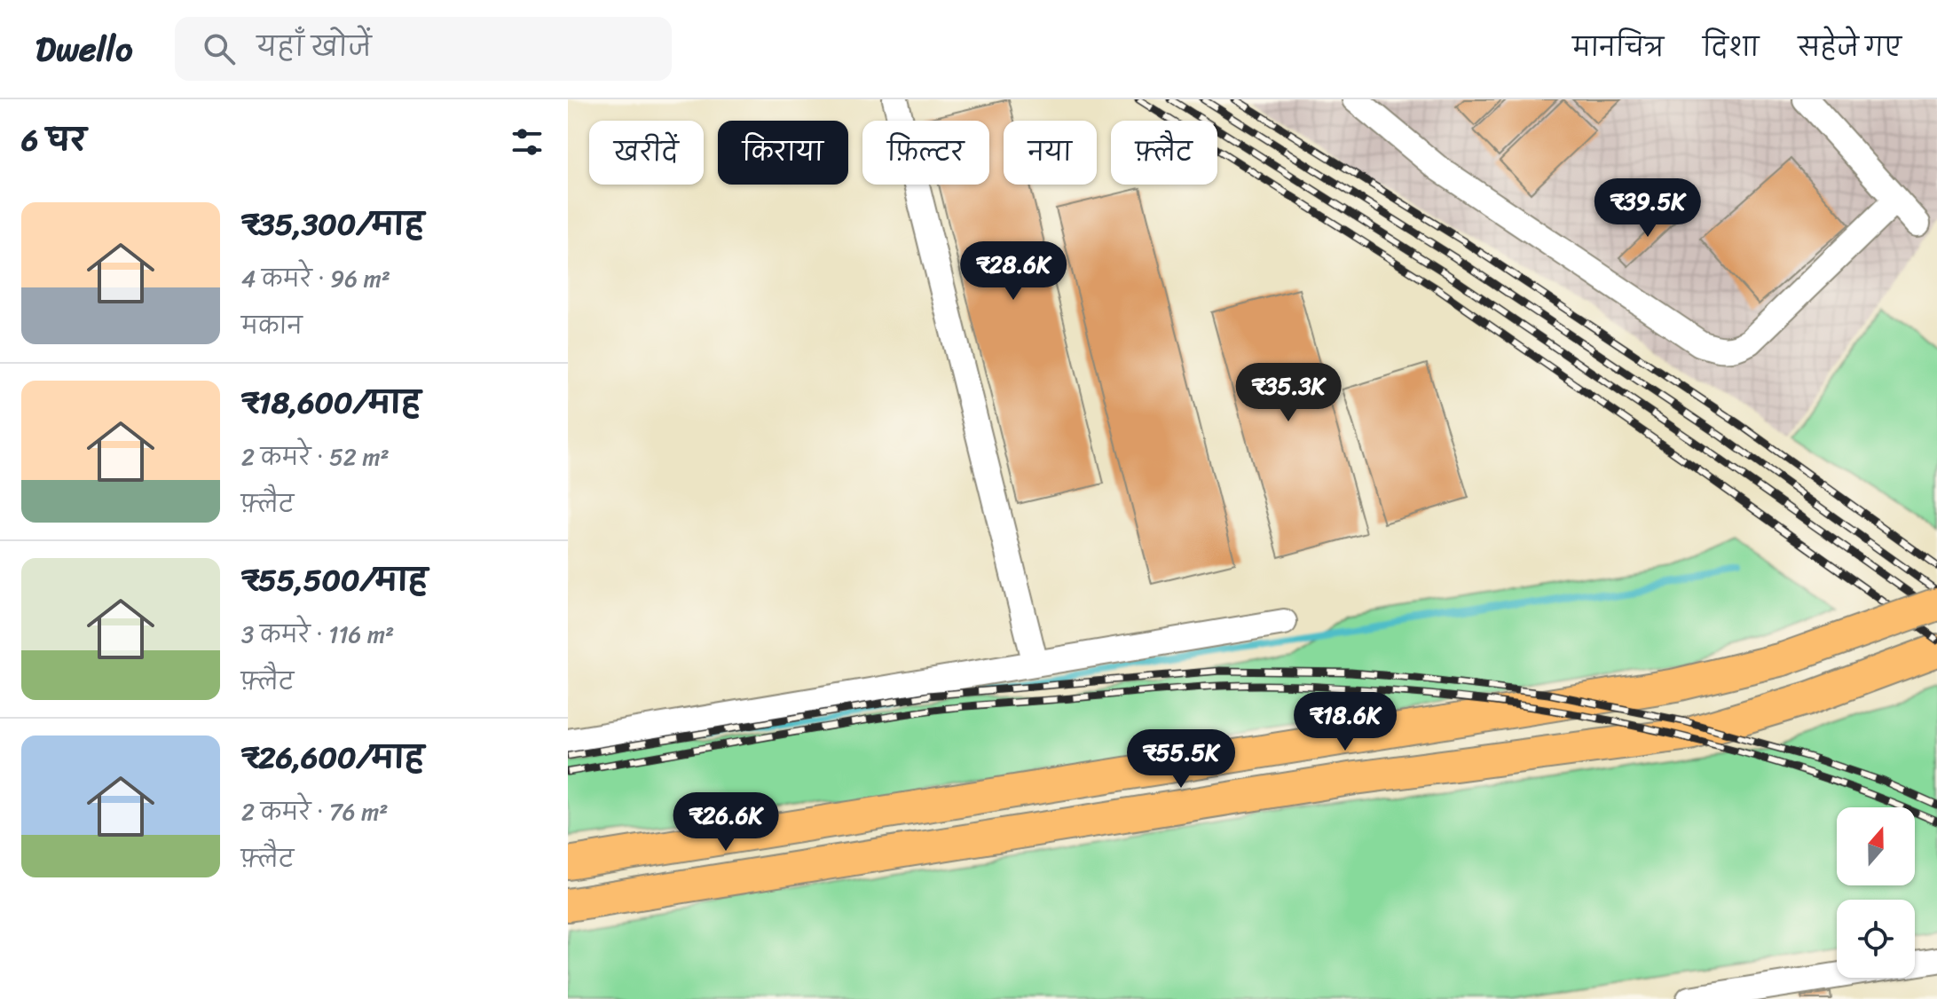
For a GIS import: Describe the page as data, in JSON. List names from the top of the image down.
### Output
{
  "north": "top",
  "page": {
    "header": "Dwello",
    "search": "यहाँ खोजें",
    "nav": ["मानचित्र", "दिशा", "सहेजे गए"],
    "heading": "6 घर",
    "chip": [
      "खरीदें",
      "किराया",
      "फ़िल्टर",
      "नया",
      "फ़्लैट"
    ],
    "price": [
      "₹39.5K",
      "₹28.6K",
      "₹35.3K",
      "₹18.6K",
      "₹55.5K",
      "₹26.6K"
    ],
    "list": [
      {
        "name": "₹35,300/माह",
        "note": "4 कमरे · 96 m² · मकान"
      },
      {
        "name": "₹18,600/माह",
        "note": "2 कमरे · 52 m² · फ़्लैट"
      },
      {
        "name": "₹55,500/माह",
        "note": "3 कमरे · 116 m² · फ़्लैट"
      },
      {
        "name": "₹26,600/माह",
        "note": "2 कमरे · 76 m² · फ़्लैट"
      }
    ]
  }
}
